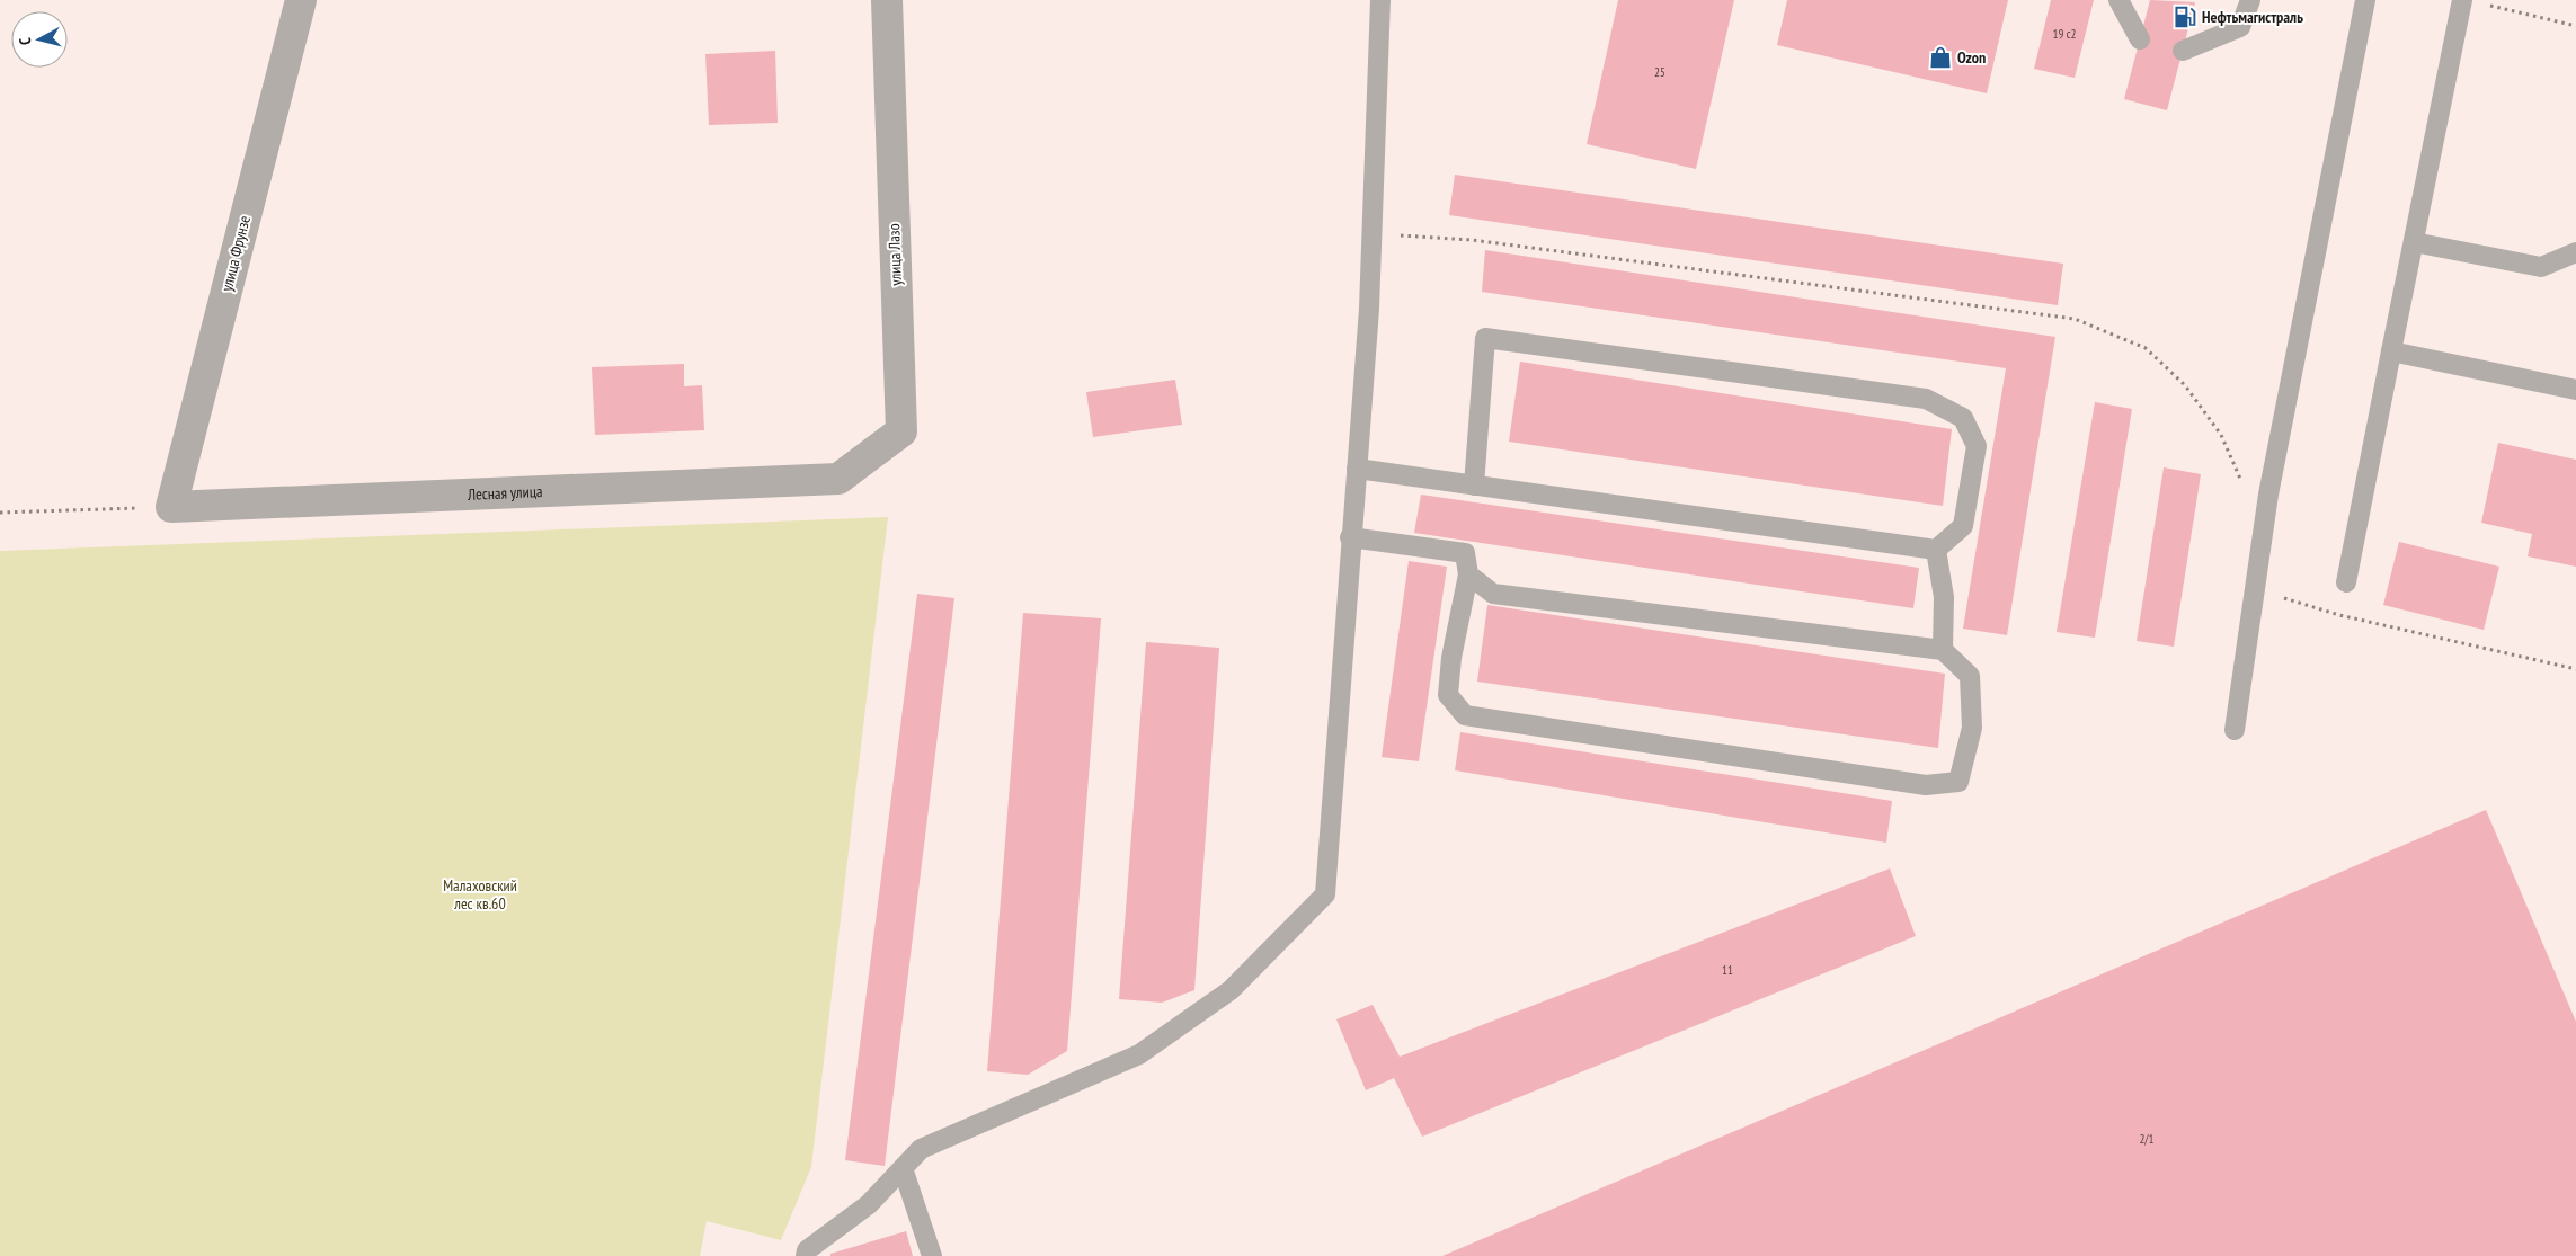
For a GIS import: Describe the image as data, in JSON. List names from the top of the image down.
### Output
{
  "streets": {
    "street": ["улица Фрунзе", "улица Лазо", "Лесная улица"]
  },
  "crossings": [
    ["улица Фрунзе", "Лесная улица"],
    ["улица Лазо", "Лесная улица"]
  ],
  "parks": ["Малаховский лес кв.60"],
  "places": {
    "fuel station": ["Нефтьмагистраль"],
    "shop": ["Ozon"]
  },
  "house_numbers": [
    "19 с2",
    "25",
    "11",
    "2/1"
  ],
  "north": "left"
}
